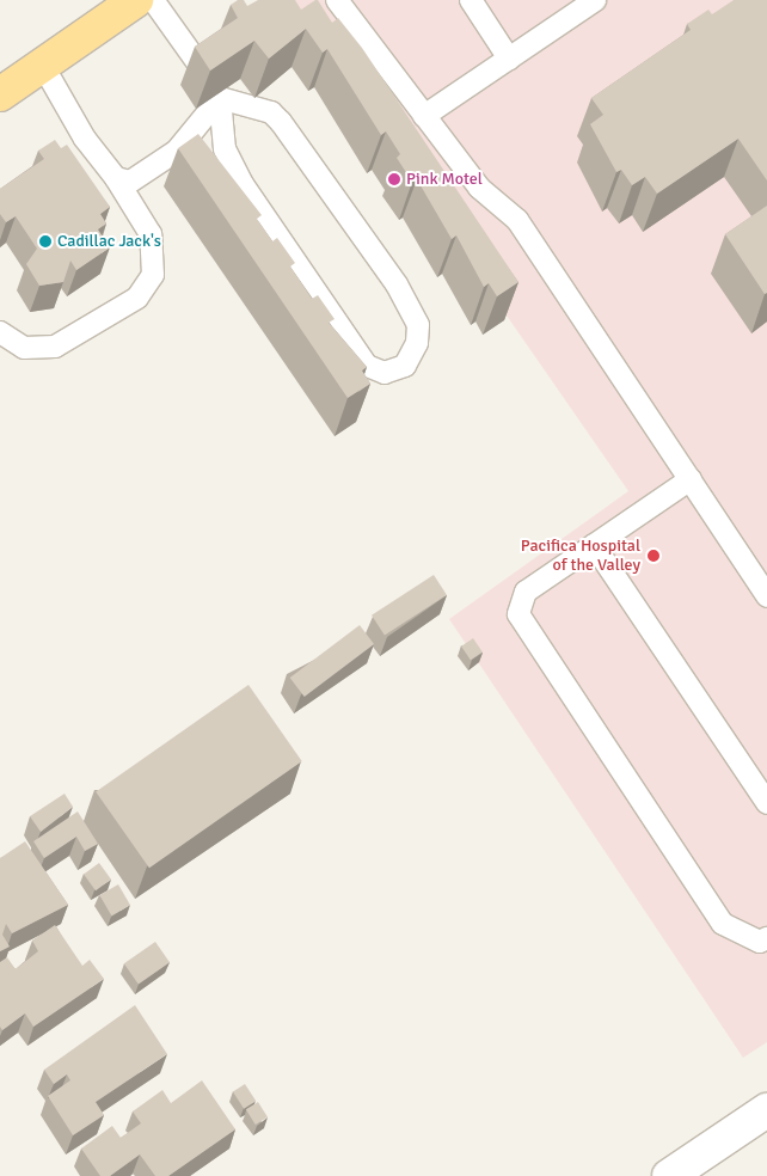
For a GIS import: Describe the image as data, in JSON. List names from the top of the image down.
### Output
{
  "places": ["Pink Motel", "Cadillac Jack's", "Pacifica Hospital of the Valley"]
}
